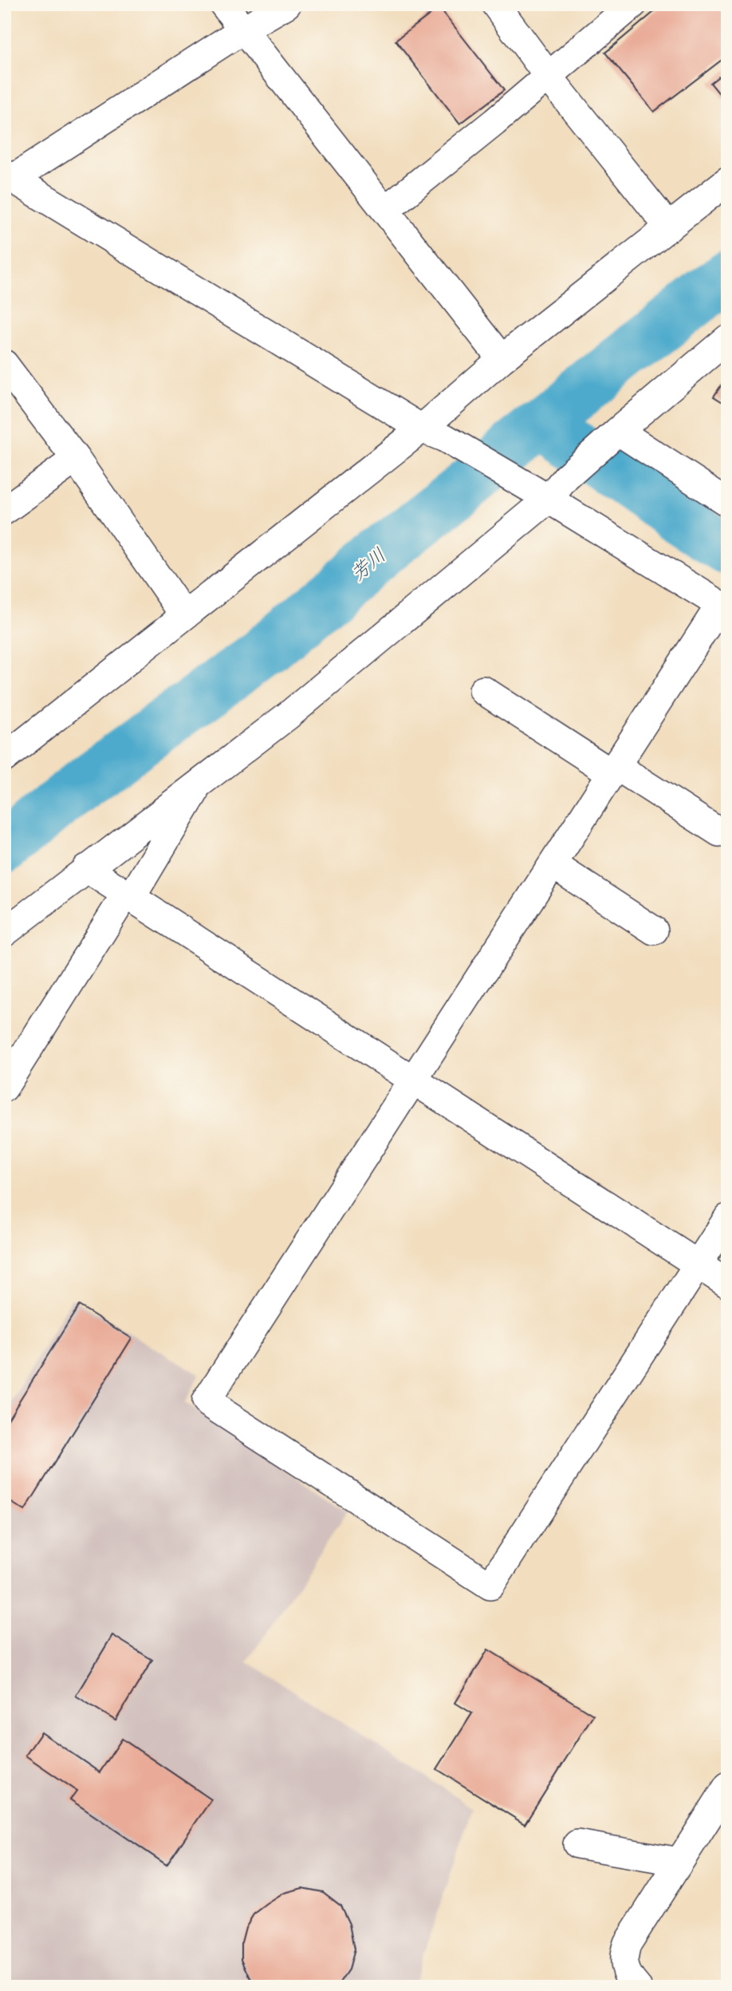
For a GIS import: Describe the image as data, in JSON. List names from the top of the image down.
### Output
{
  "water": ["芳川"]
}
